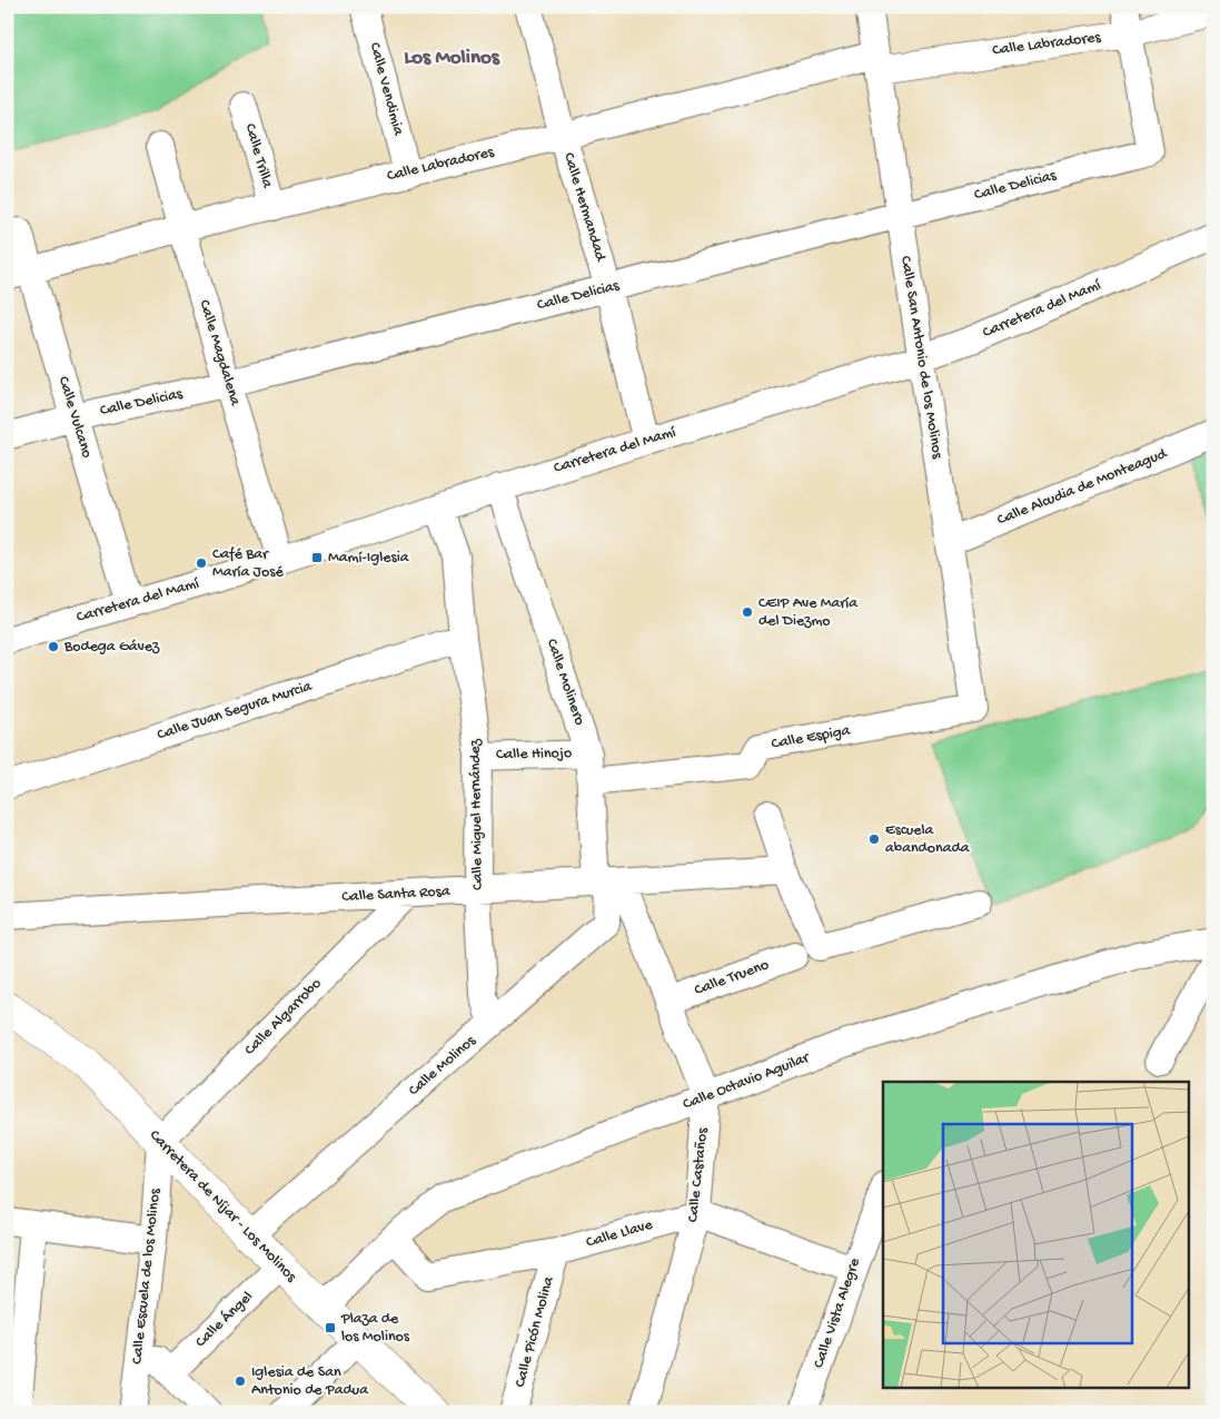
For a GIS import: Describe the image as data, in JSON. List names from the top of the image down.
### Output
{
  "streets": {
    "main road": ["Carretera de Níjar - Los Molinos"],
    "street": [
      "Calle Labradores",
      "Calle Vendimia",
      "Calle Trilla",
      "Calle Delicias",
      "Calle Hermandad",
      "Carretera del Mamí",
      "Calle Magdalena",
      "Calle San Antonio de los Molinos",
      "Calle Vulcano",
      "Calle Alcudia de Monteagud",
      "Calle Molinero",
      "Calle Juan Segura Murcia",
      "Calle Espiga",
      "Calle Hinojo",
      "Calle Miguel Hernández",
      "Calle Santa Rosa",
      "Calle Trueno",
      "Calle Algarrobo",
      "Calle Molinos",
      "Calle Octavio Aguilar",
      "Calle Castaños",
      "Calle Llave",
      "Calle Escuela de los Molinos",
      "Calle Vista Alegre",
      "Calle Ángel",
      "Calle Picón Molina"
    ]
  },
  "crossings": [
    ["Calle Labradores", "Calle Vendimia"],
    ["Calle Labradores", "Calle Trilla"],
    ["Calle Labradores", "Calle Delicias"],
    ["Calle Labradores", "Calle Hermandad"],
    ["Calle Labradores", "Calle Magdalena"],
    ["Calle Labradores", "Calle San Antonio de los Molinos"],
    ["Calle Labradores", "Calle Vulcano"],
    ["Calle Delicias", "Calle Hermandad"],
    ["Calle Delicias", "Calle Magdalena"],
    ["Calle Delicias", "Calle San Antonio de los Molinos"],
    ["Calle Delicias", "Calle Vulcano"],
    ["Calle Hermandad", "Carretera del Mamí"],
    ["Carretera del Mamí", "Calle Magdalena"],
    ["Carretera del Mamí", "Calle San Antonio de los Molinos"],
    ["Carretera del Mamí", "Calle Vulcano"],
    ["Carretera del Mamí", "Calle Molinero"],
    ["Carretera del Mamí", "Calle Miguel Hernández"],
    ["Calle San Antonio de los Molinos", "Calle Alcudia de Monteagud"],
    ["Calle San Antonio de los Molinos", "Calle Espiga"],
    ["Calle Molinero", "Calle Espiga"],
    ["Calle Molinero", "Calle Hinojo"],
    ["Calle Molinero", "Calle Santa Rosa"],
    ["Calle Molinero", "Calle Molinos"],
    ["Calle Molinero", "Calle Castaños"],
    ["Calle Juan Segura Murcia", "Calle Miguel Hernández"],
    ["Calle Hinojo", "Calle Miguel Hernández"],
    ["Calle Miguel Hernández", "Calle Santa Rosa"],
    ["Calle Miguel Hernández", "Calle Molinos"],
    ["Calle Santa Rosa", "Calle Algarrobo"],
    ["Calle Santa Rosa", "Calle Molinos"],
    ["Calle Santa Rosa", "Calle Castaños"],
    ["Calle Trueno", "Calle Castaños"],
    ["Calle Algarrobo", "Carretera de Níjar - Los Molinos"],
    ["Calle Algarrobo", "Calle Escuela de los Molinos"],
    ["Calle Molinos", "Calle Castaños"],
    ["Calle Molinos", "Carretera de Níjar - Los Molinos"],
    ["Calle Octavio Aguilar", "Calle Castaños"],
    ["Calle Octavio Aguilar", "Carretera de Níjar - Los Molinos"],
    ["Calle Octavio Aguilar", "Calle Llave"],
    ["Calle Castaños", "Calle Llave"],
    ["Carretera de Níjar - Los Molinos", "Calle Escuela de los Molinos"],
    ["Carretera de Níjar - Los Molinos", "Calle Ángel"],
    ["Calle Llave", "Calle Picón Molina"]
  ],
  "districts": ["Los Molinos"],
  "places": {
    "transit": ["Mamí-Iglesia", "Plaza de los Molinos"],
    "other": [
      "Café Bar María José",
      "CEIP Ave María del Diezmo",
      "Bodega Gávez",
      "Escuela abandonada",
      "Iglesia de San Antonio de Padua"
    ]
  }
}
